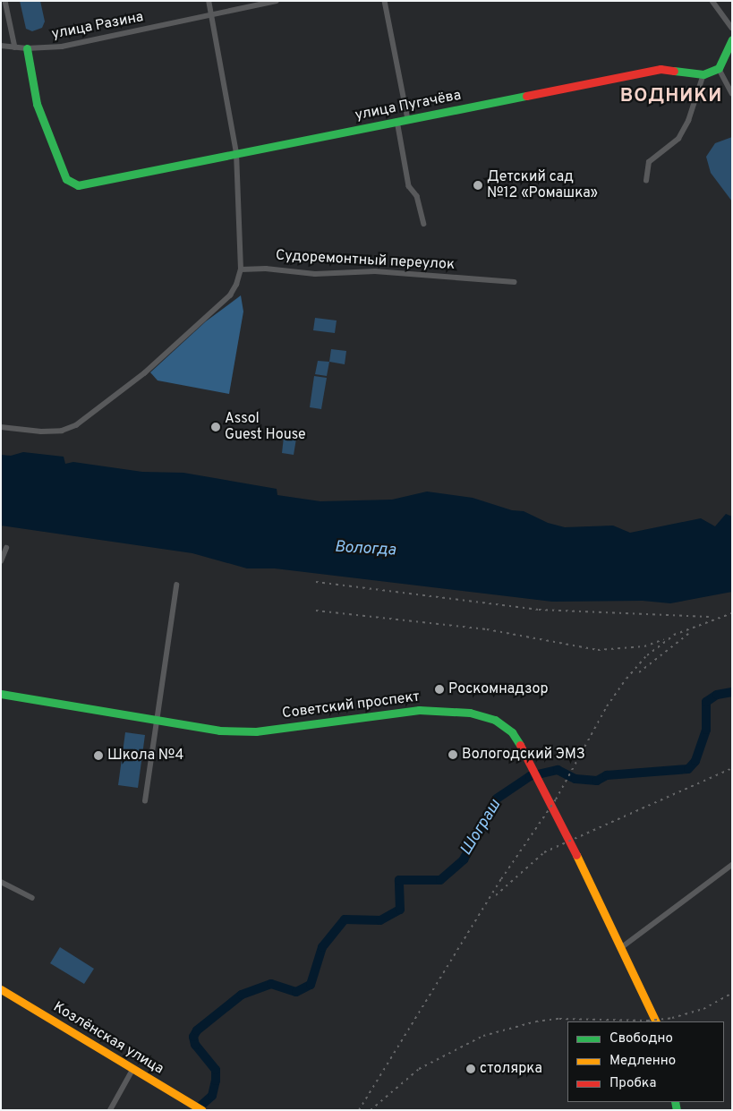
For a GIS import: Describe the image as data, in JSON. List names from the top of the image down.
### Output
{
  "streets": {
    "street": [
      "улица Разина",
      "улица Пугачёва",
      "Судоремонтный переулок",
      "Советский проспект",
      "Козлёнская улица"
    ]
  },
  "crossings": [
    ["улица Разина", "улица Пугачёва"]
  ],
  "districts": ["ВОДНИКИ"],
  "water": ["Вологда", "Шограш"],
  "places": [
    "Детский сад №12 «Ромашка»",
    "Assol Guest House",
    "Роскомнадзор",
    "Вологодский ЭМЗ",
    "Школа №4",
    "столярка"
  ],
  "legend": ["Свободно", "Медленно", "Пробка"]
}
